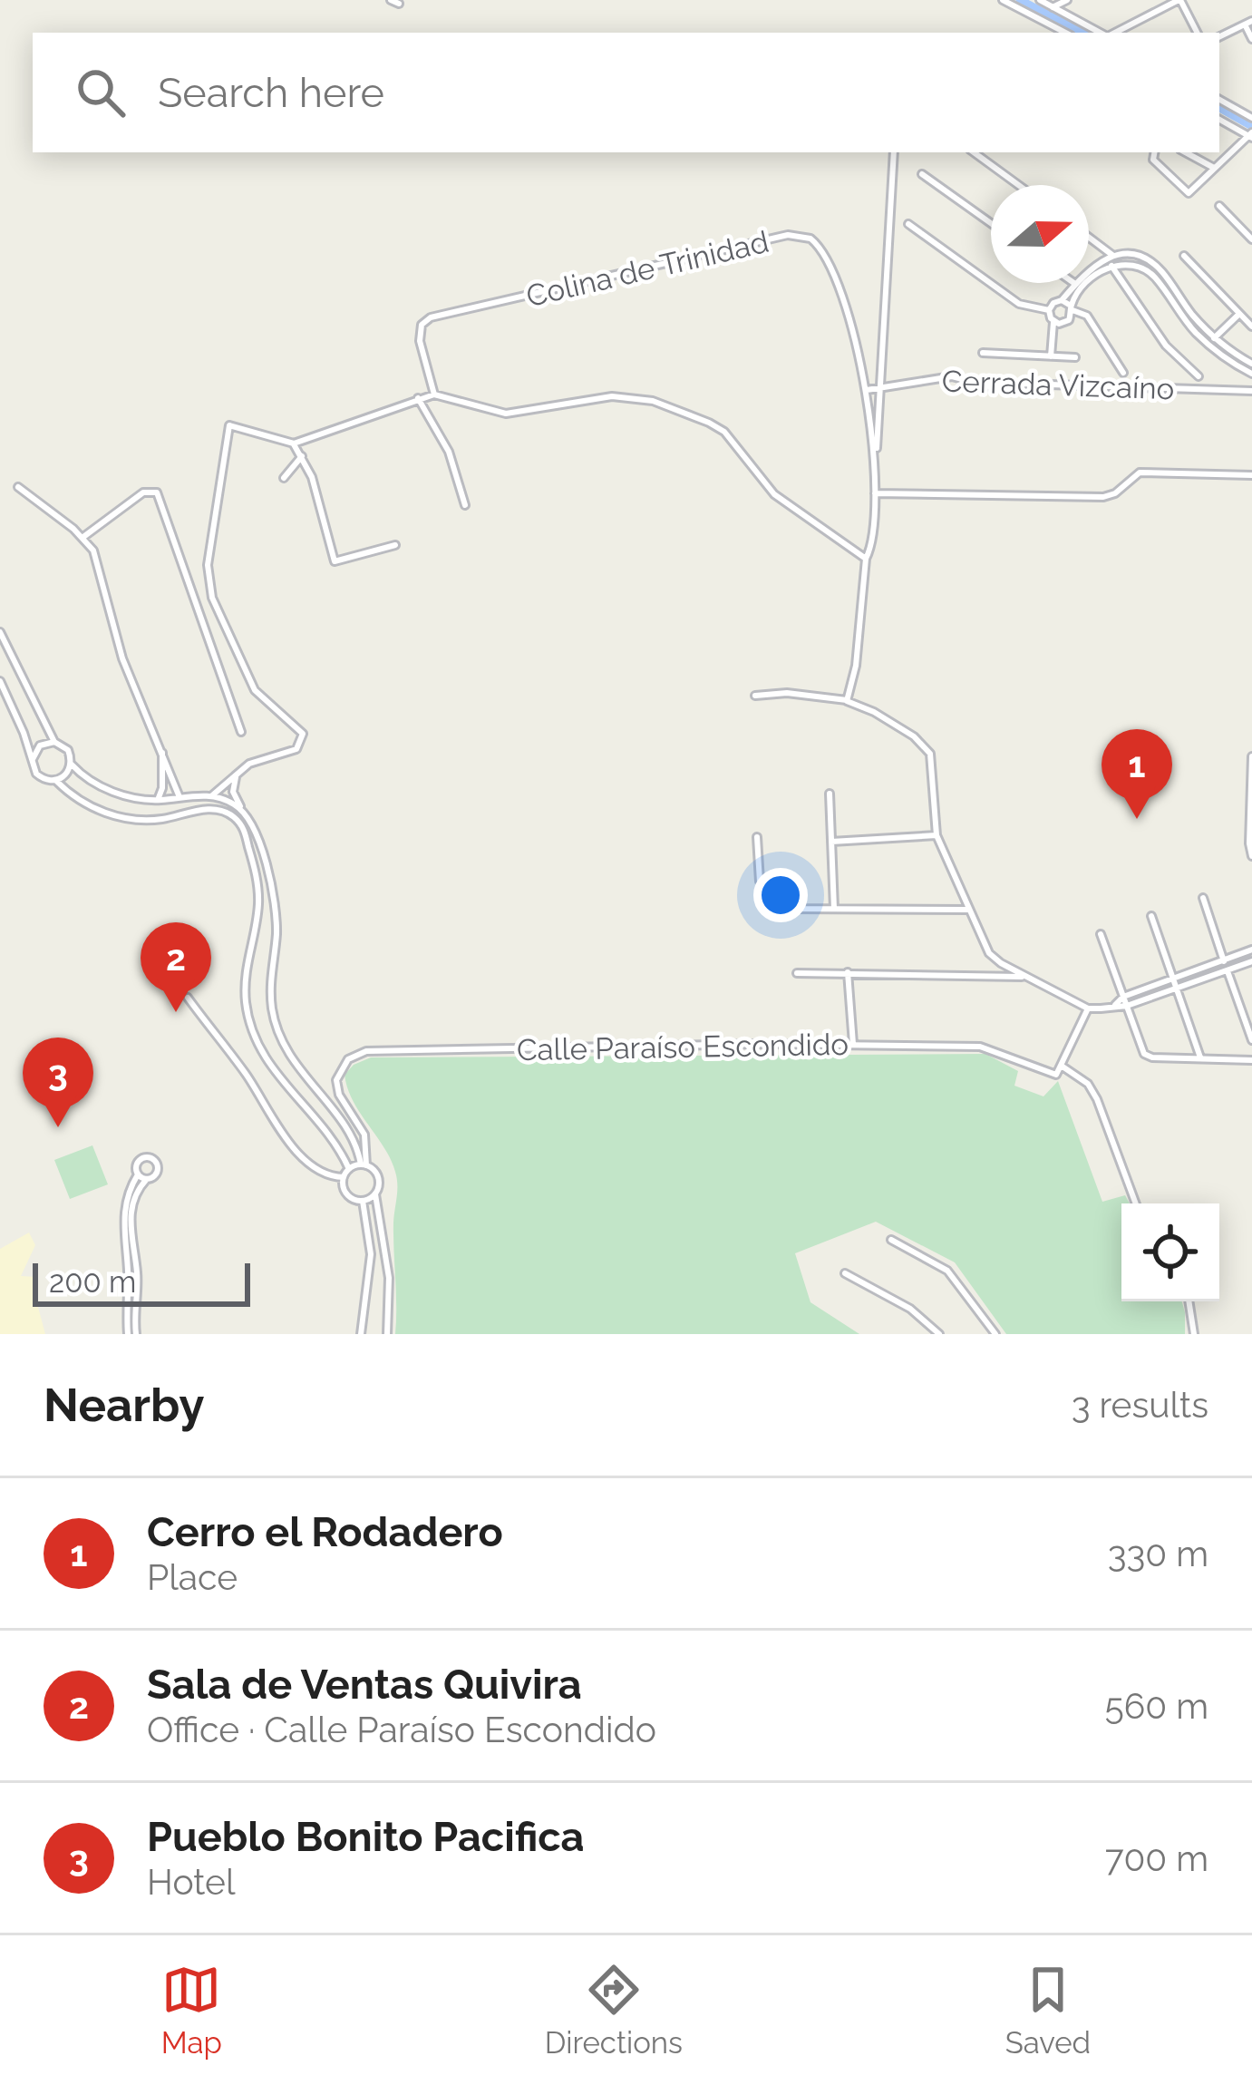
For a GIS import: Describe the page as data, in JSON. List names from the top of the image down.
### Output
{
  "streets": {
    "street": ["Colina de Trinidad", "Cerrada Vizcaíno", "Calle Paraíso Escondido"]
  },
  "crossings": [
    ["Colina de Trinidad", "Cerrada Vizcaíno"]
  ],
  "scale_bar": "200 m",
  "north": "right",
  "page": {
    "search": "Search here",
    "pins": ["1", "2", "3"],
    "scale": "200 m",
    "heading": ["Nearby", "3 results"],
    "list": [
      {
        "mark": "1",
        "name": "Cerro el Rodadero",
        "note": "Place",
        "value": "330 m"
      },
      {
        "mark": "2",
        "name": "Sala de Ventas Quivira",
        "note": "Office · Calle Paraíso Escondido",
        "value": "560 m"
      },
      {
        "mark": "3",
        "name": "Pueblo Bonito Pacifica",
        "note": "Hotel",
        "value": "700 m"
      }
    ],
    "nav": ["Map", "Directions", "Saved"]
  }
}
